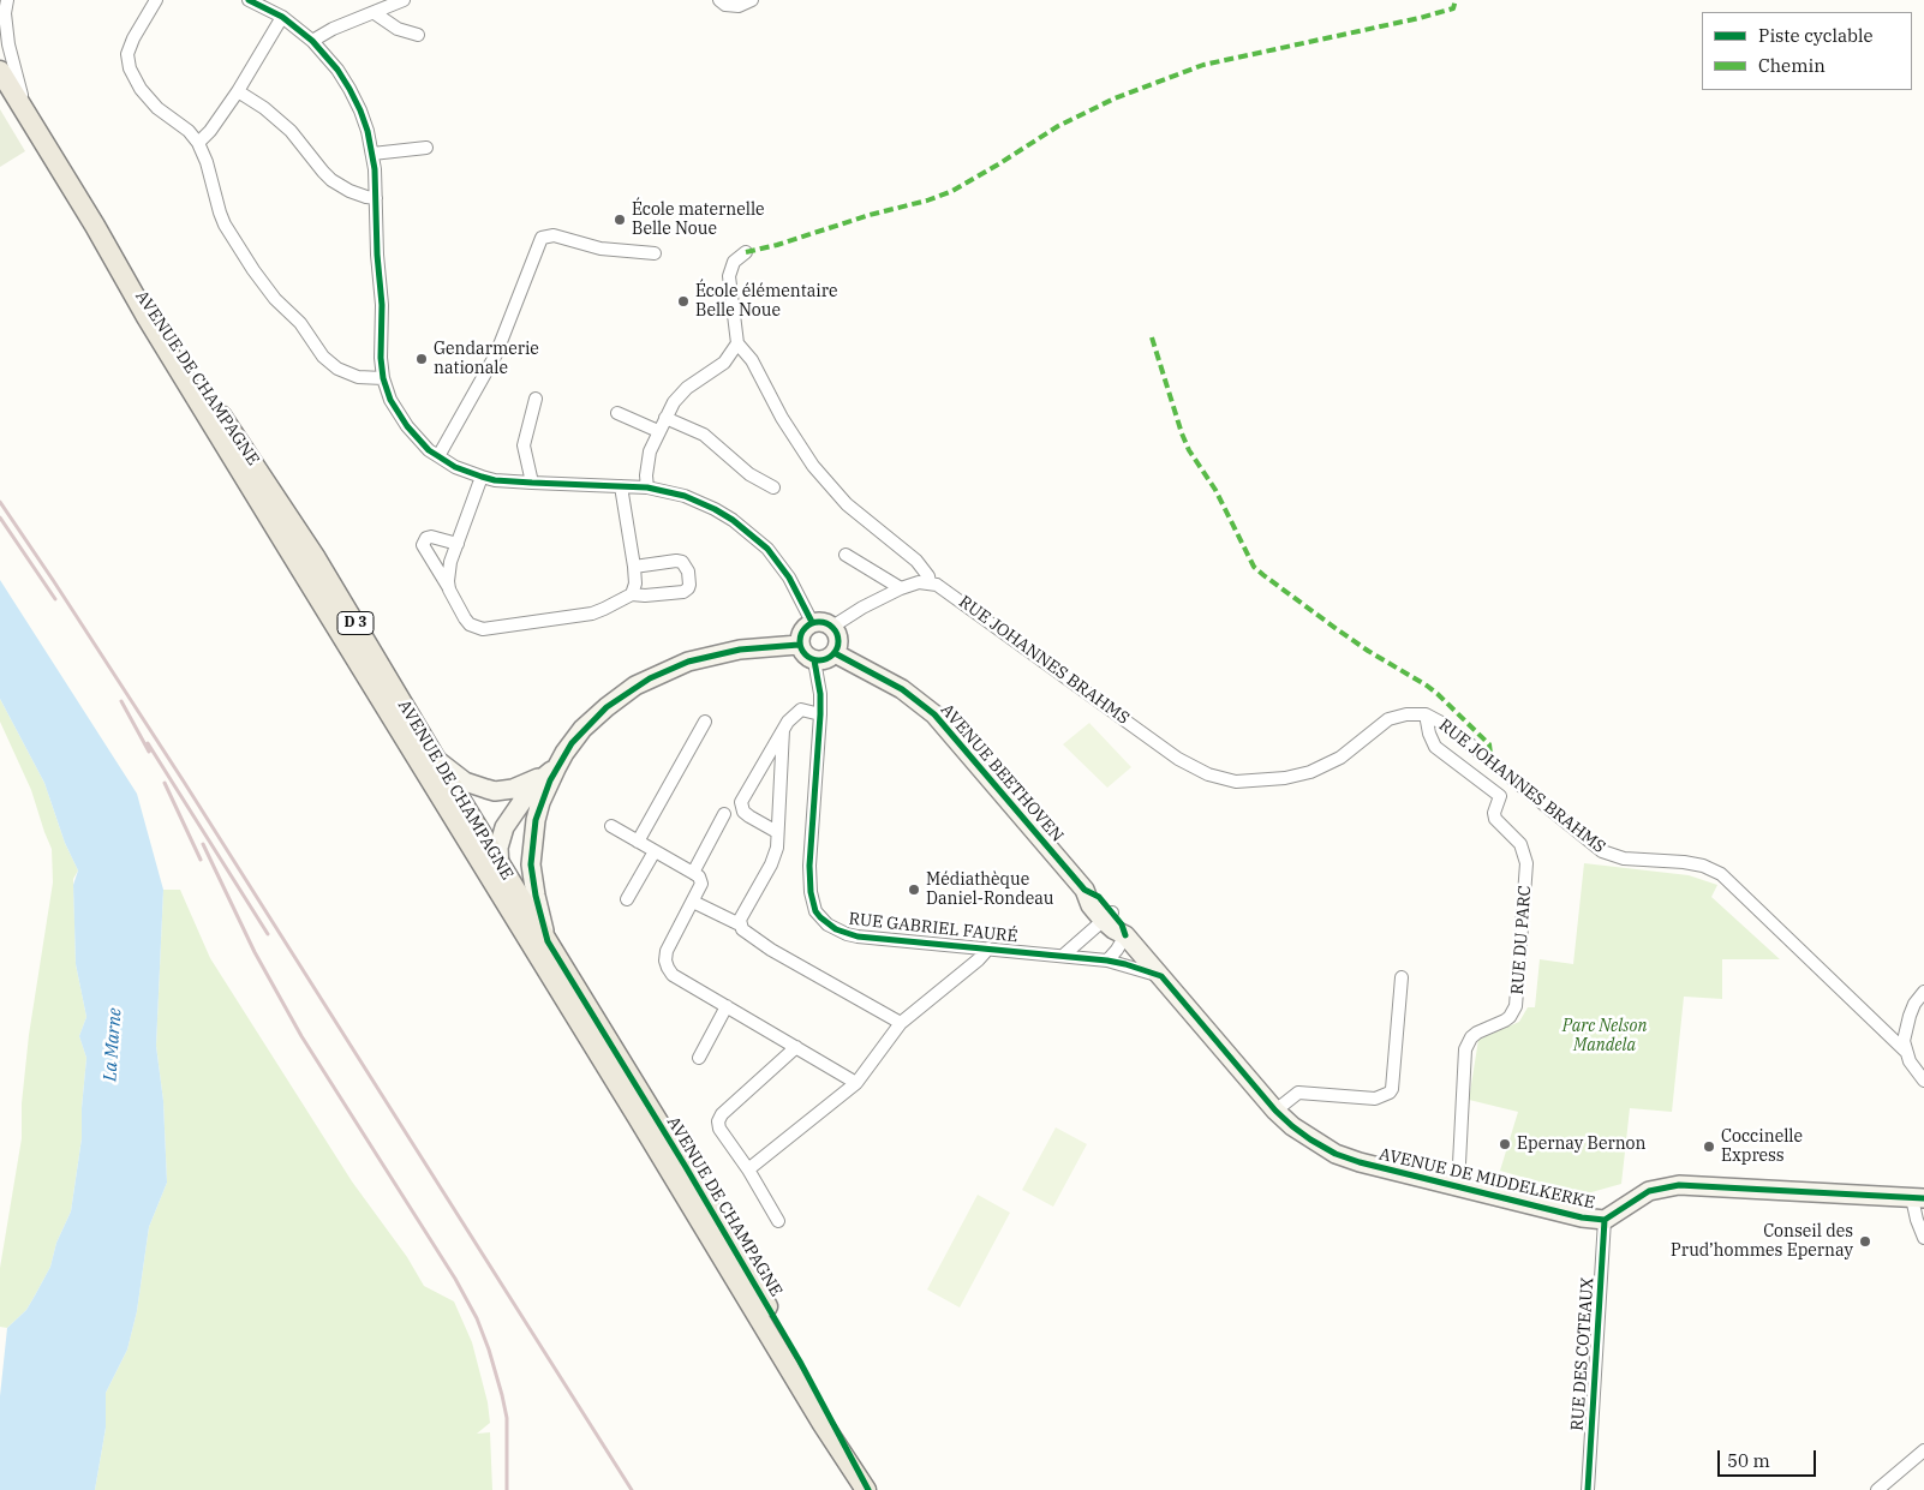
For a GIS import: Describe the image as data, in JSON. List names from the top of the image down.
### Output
{
  "streets": {
    "main road": ["AVENUE DE CHAMPAGNE", "D 3"],
    "street": [
      "RUE JOHANNES BRAHMS",
      "AVENUE BEETHOVEN",
      "RUE GABRIEL FAURÉ",
      "RUE DU PARC",
      "AVENUE DE MIDDELKERKE",
      "RUE DES COTEAUX"
    ]
  },
  "crossings": [
    ["AVENUE DE CHAMPAGNE", "D 3"],
    ["RUE JOHANNES BRAHMS", "RUE DU PARC"],
    ["AVENUE BEETHOVEN", "RUE GABRIEL FAURÉ"],
    ["AVENUE BEETHOVEN", "AVENUE DE MIDDELKERKE"],
    ["RUE DU PARC", "AVENUE DE MIDDELKERKE"],
    ["AVENUE DE MIDDELKERKE", "RUE DES COTEAUX"]
  ],
  "water": ["La Marne"],
  "parks": ["Parc Nelson Mandela"],
  "places": [
    "École maternelle Belle Noue",
    "École élémentaire Belle Noue",
    "Gendarmerie nationale",
    "Médiathèque Daniel-Rondeau",
    "Epernay Bernon",
    "Coccinelle Express",
    "Conseil des Prud’hommes Epernay"
  ],
  "legend": ["Piste cyclable", "Chemin"],
  "scale_bar": "50 m"
}
